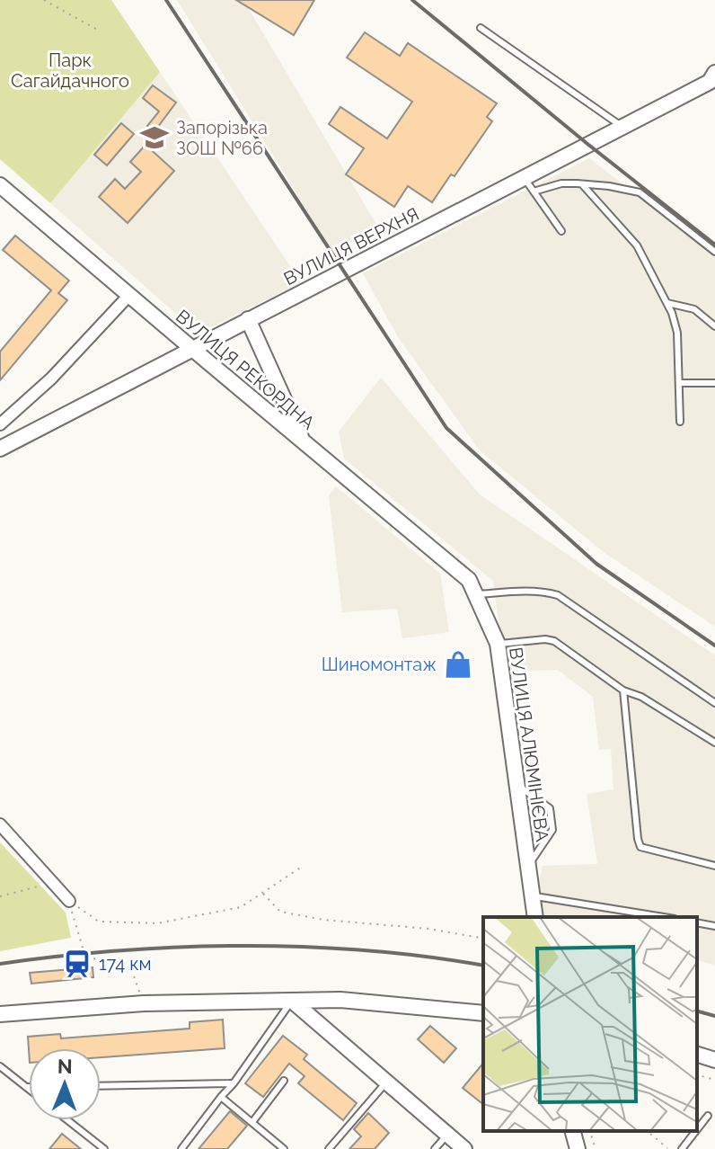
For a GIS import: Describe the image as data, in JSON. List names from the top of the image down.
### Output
{
  "streets": {
    "street": ["ВУЛИЦЯ ВЕРХНЯ", "ВУЛИЦЯ РЕКОРДНА", "ВУЛИЦЯ АЛЮМІНІЄВА"]
  },
  "crossings": [
    ["ВУЛИЦЯ ВЕРХНЯ", "ВУЛИЦЯ РЕКОРДНА"],
    ["ВУЛИЦЯ РЕКОРДНА", "ВУЛИЦЯ АЛЮМІНІЄВА"]
  ],
  "parks": ["Парк Сагайдачного"],
  "places": {
    "school or university": ["Запорізька ЗОШ №66"],
    "shop": ["Шиномонтаж"],
    "station": ["174 км"]
  },
  "north": "top"
}
